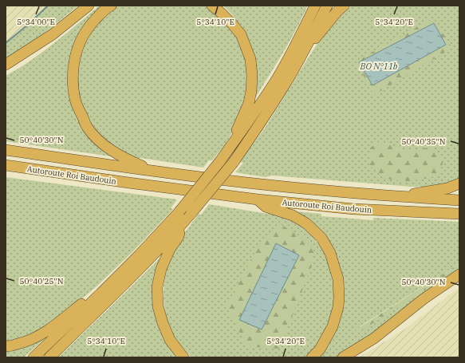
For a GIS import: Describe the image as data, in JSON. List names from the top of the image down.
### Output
{
  "streets": {
    "highway": ["Autoroute Roi Baudouin"]
  },
  "water": ["BO N°11b"],
  "coordinates": [
    "5°34'00\"E",
    "5°34'10\"E",
    "5°34'20\"E",
    "50°40'30\"N",
    "50°40'35\"N",
    "50°40'25\"N"
  ]
}
